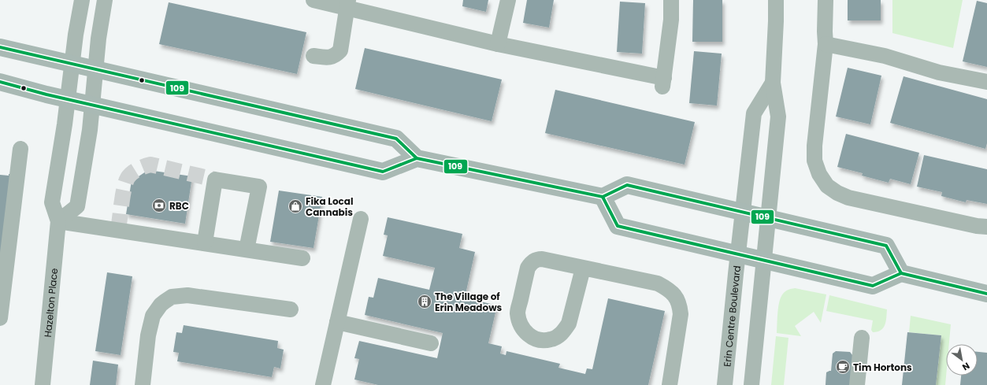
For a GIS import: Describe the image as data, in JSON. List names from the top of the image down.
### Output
{
  "streets": {
    "street": ["Hazelton Place", "Erin Centre Boulevard"]
  },
  "places": {
    "bank": ["RBC"],
    "shop": ["Fika Local Cannabis"],
    "building": ["The Village of Erin Meadows"],
    "cafe": ["Tim Hortons"]
  },
  "lines": ["transit line 109"],
  "north": "bottom right"
}
